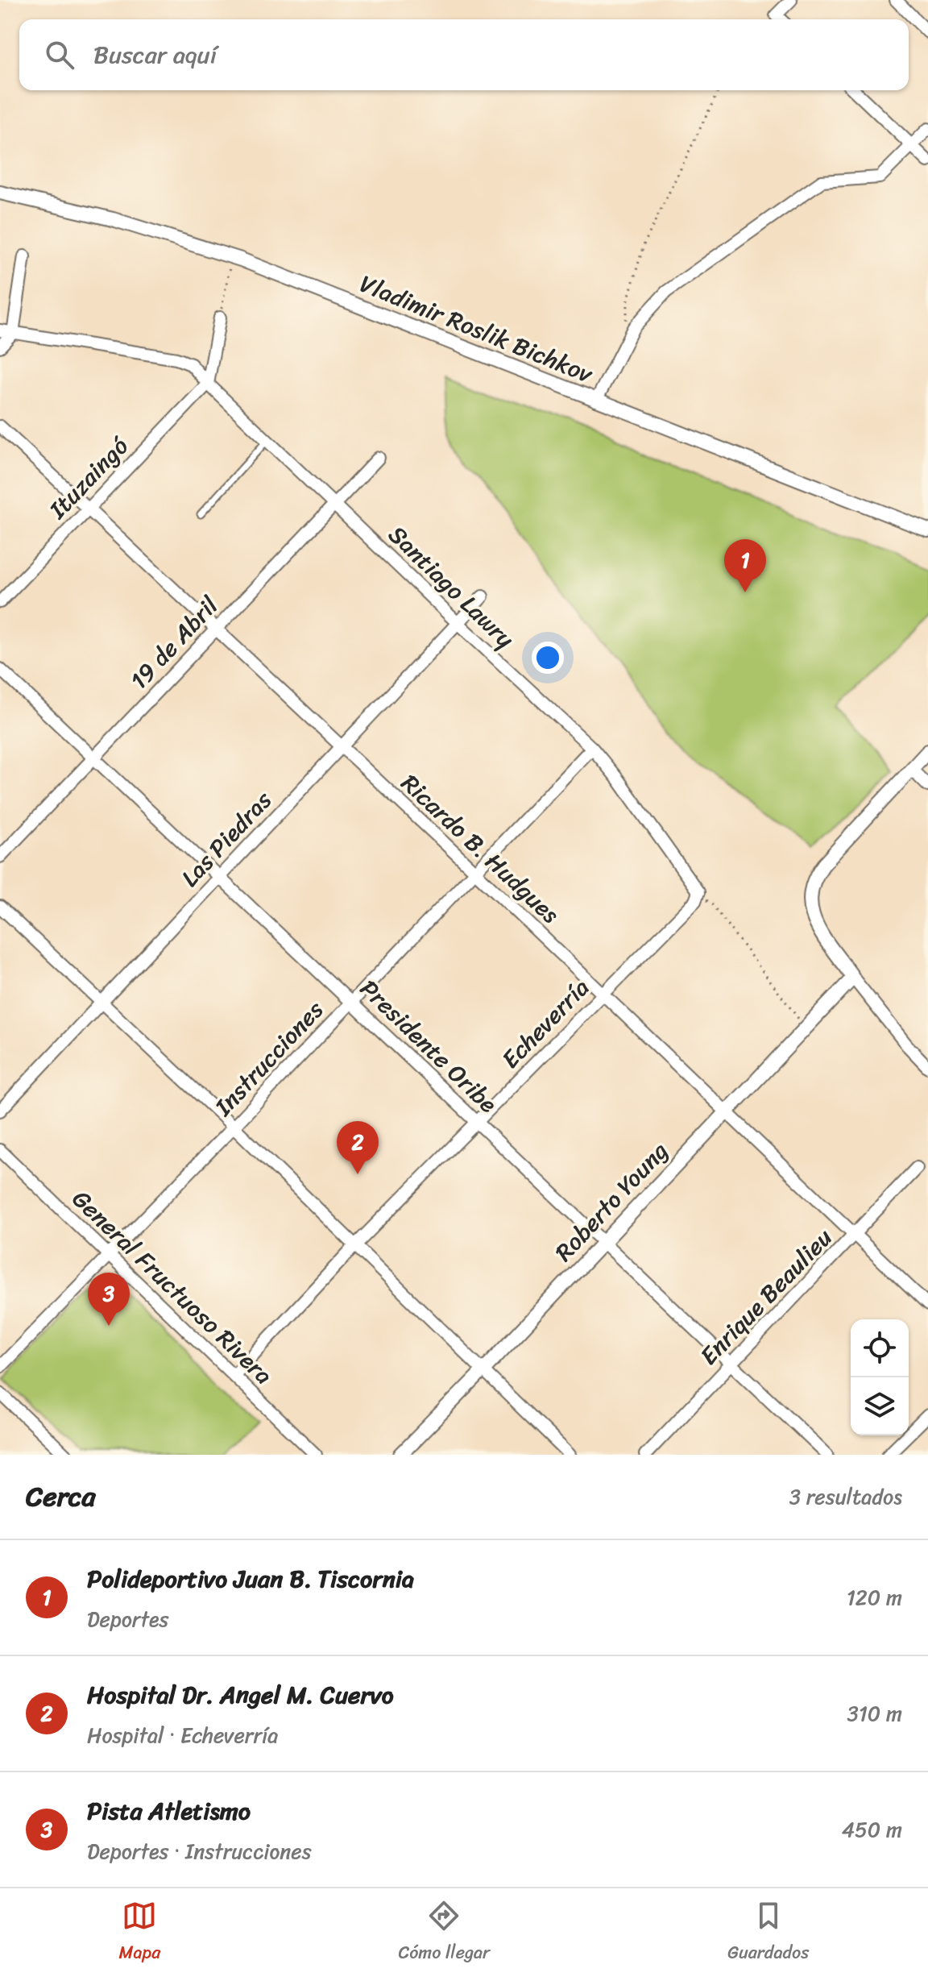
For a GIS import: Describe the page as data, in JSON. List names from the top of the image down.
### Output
{
  "streets": {
    "street": [
      "Vladimir Roslik Bichkov",
      "Ituzaingó",
      "Santiago Lawry",
      "19 de Abril",
      "Las Piedras",
      "Ricardo B. Hudgues",
      "Echeverría",
      "Presidente Oribe",
      "Instrucciones",
      "Roberto Young",
      "General Fructuoso Rivera",
      "Enrique Beaulieu"
    ]
  },
  "crossings": [
    ["Ituzaingó", "Santiago Lawry"],
    ["Ituzaingó", "Ricardo B. Hudgues"],
    ["Santiago Lawry", "19 de Abril"],
    ["Santiago Lawry", "Las Piedras"],
    ["Santiago Lawry", "Echeverría"],
    ["Santiago Lawry", "Instrucciones"],
    ["19 de Abril", "Ricardo B. Hudgues"],
    ["19 de Abril", "Presidente Oribe"],
    ["Las Piedras", "Ricardo B. Hudgues"],
    ["Las Piedras", "Presidente Oribe"],
    ["Ricardo B. Hudgues", "Echeverría"],
    ["Ricardo B. Hudgues", "Instrucciones"],
    ["Ricardo B. Hudgues", "Roberto Young"],
    ["Ricardo B. Hudgues", "Enrique Beaulieu"],
    ["Echeverría", "Presidente Oribe"],
    ["Echeverría", "General Fructuoso Rivera"],
    ["Presidente Oribe", "Instrucciones"],
    ["Presidente Oribe", "Roberto Young"],
    ["Presidente Oribe", "Enrique Beaulieu"],
    ["Instrucciones", "General Fructuoso Rivera"]
  ],
  "page": {
    "search": "Buscar aquí",
    "pins": ["1", "2", "3"],
    "heading": ["Cerca", "3 resultados"],
    "list": [
      {
        "mark": "1",
        "name": "Polideportivo Juan B. Tiscornia",
        "note": "Deportes",
        "value": "120 m"
      },
      {
        "mark": "2",
        "name": "Hospital Dr. Angel M. Cuervo",
        "note": "Hospital · Echeverría",
        "value": "310 m"
      },
      {
        "mark": "3",
        "name": "Pista Atletismo",
        "note": "Deportes · Instrucciones",
        "value": "450 m"
      }
    ],
    "nav": ["Mapa", "Cómo llegar", "Guardados"]
  }
}
